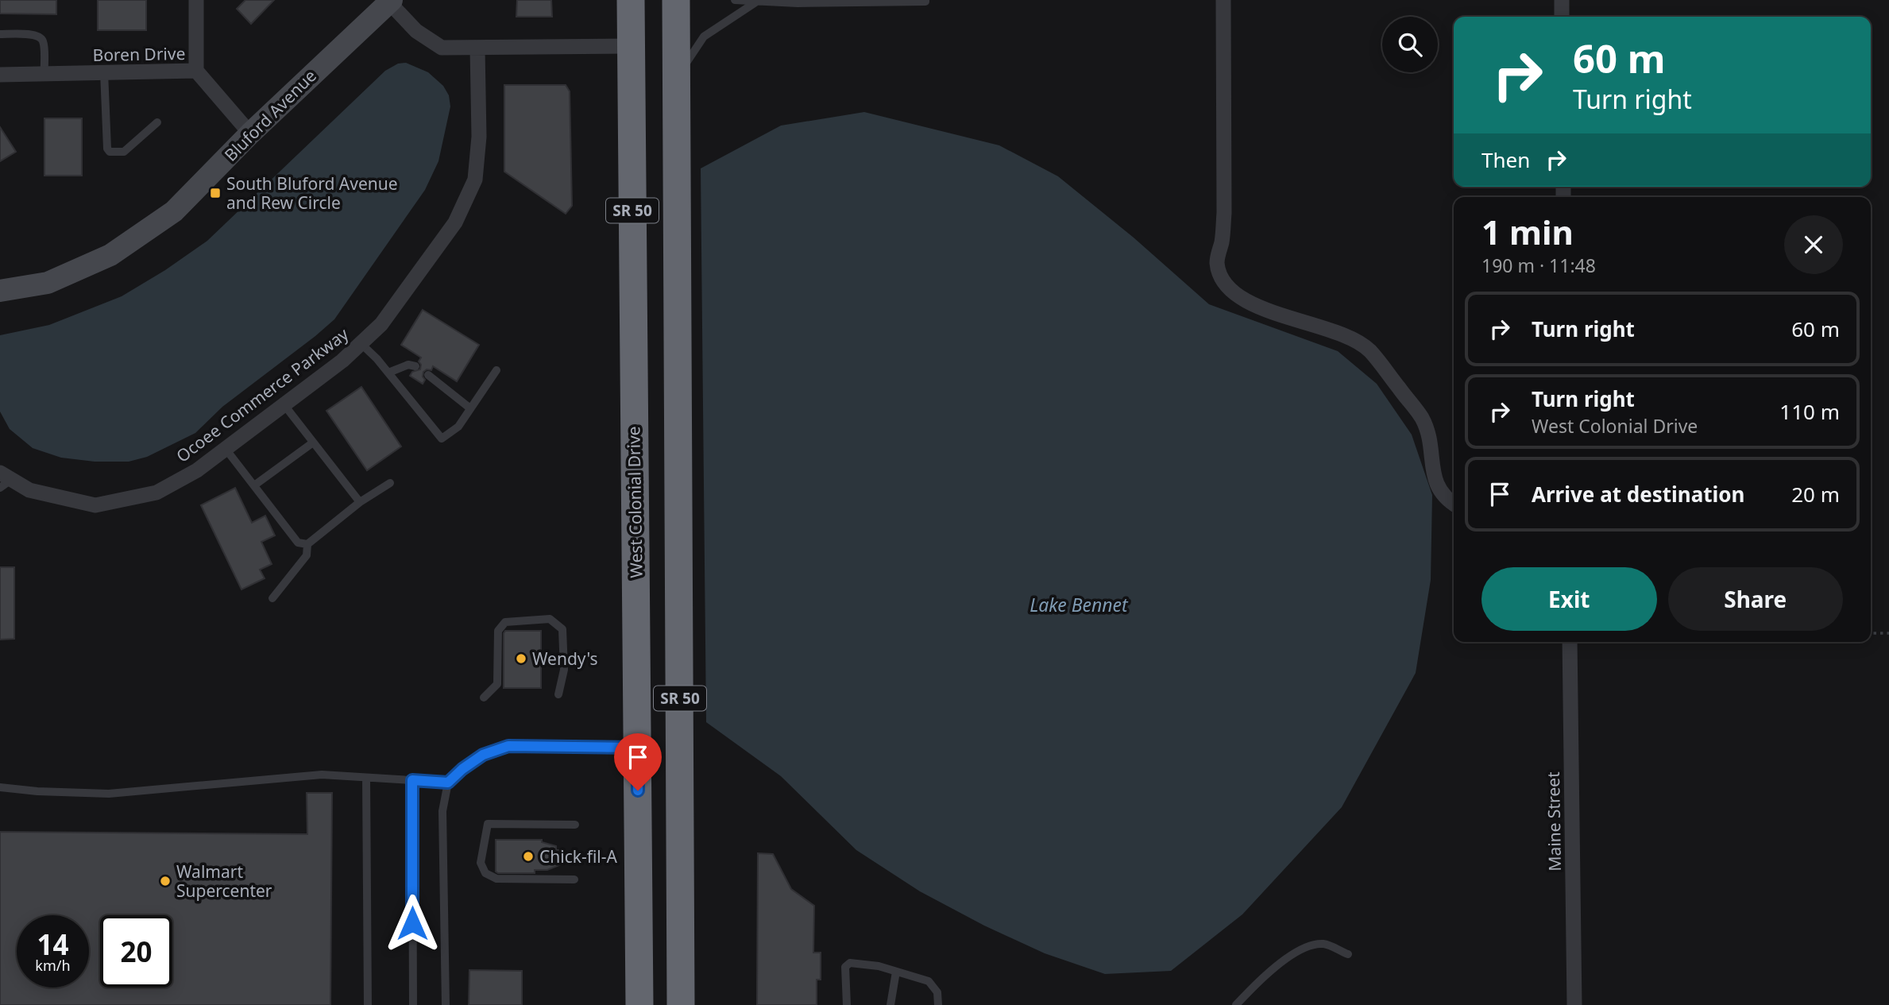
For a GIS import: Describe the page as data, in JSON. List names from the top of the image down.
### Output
{
  "streets": {
    "highway": ["SR 50", "West Colonial Drive"],
    "street": [
      "Boren Drive",
      "Bluford Avenue",
      "Ocoee Commerce Parkway",
      "Maine Street"
    ]
  },
  "crossings": [
    ["Boren Drive", "Bluford Avenue"]
  ],
  "water": ["Lake Bennet"],
  "places": {
    "transit": ["South Bluford Avenue and Rew Circle"],
    "other": ["Wendy's", "Chick-fil-A", "Walmart Supercenter"]
  },
  "page": {
    "turn": ["60 m", "Turn right"],
    "then": "Then",
    "heading": ["1 min", "190 m · 11:48"],
    "list": [
      {
        "name": "Turn right",
        "value": "60 m"
      },
      {
        "name": "Turn right",
        "note": "West Colonial Drive",
        "value": "110 m"
      },
      {
        "name": "Arrive at destination",
        "value": "20 m"
      }
    ],
    "buttons": ["Exit", "Share"],
    "speed": "14 km/h",
    "limit": "20"
  }
}
